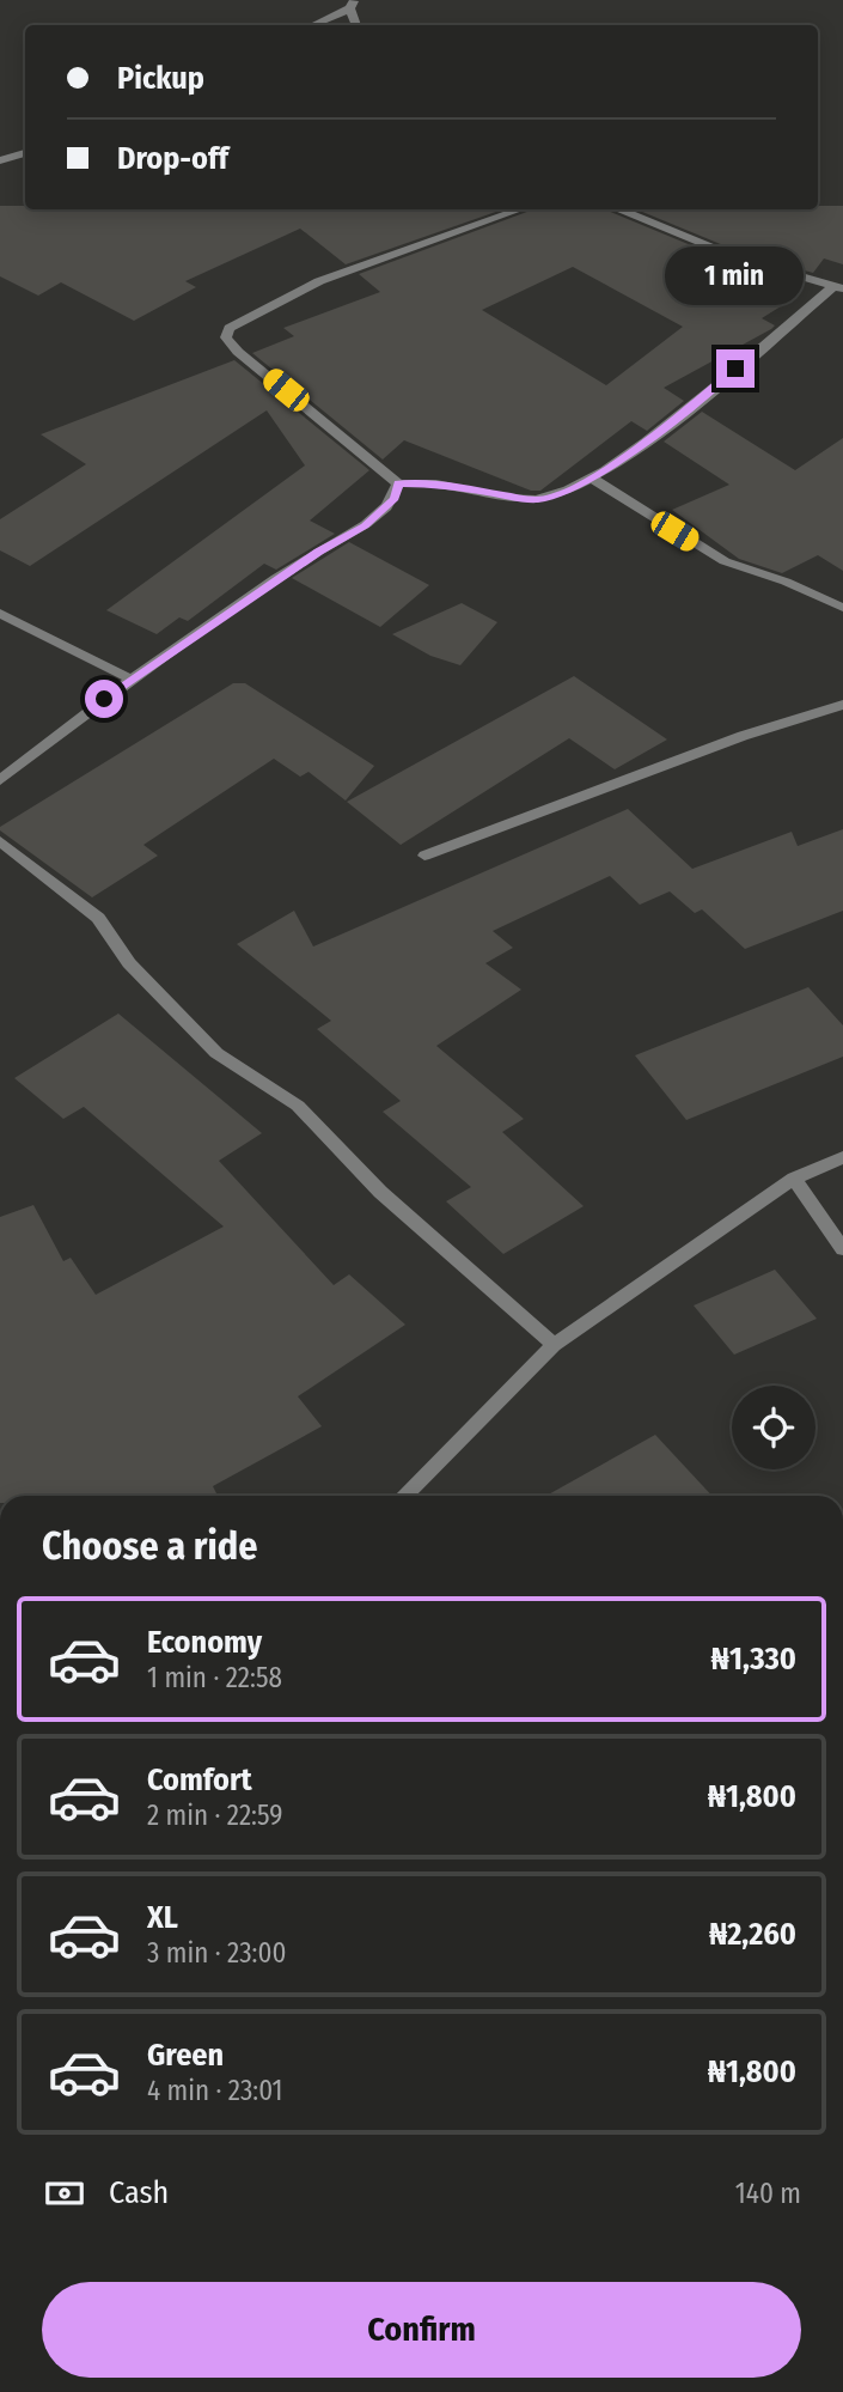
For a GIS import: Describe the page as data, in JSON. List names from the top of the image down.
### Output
{
  "page": {
    "banner": ["Pickup", "Drop-off"],
    "bubble": "1 min",
    "heading": "Choose a ride",
    "list": [
      {
        "name": "Economy",
        "note": "1 min · 22:58",
        "value": "₦1,330"
      },
      {
        "name": "Comfort",
        "note": "2 min · 22:59",
        "value": "₦1,800"
      },
      {
        "name": "XL",
        "note": "3 min · 23:00",
        "value": "₦2,260"
      },
      {
        "name": "Green",
        "note": "4 min · 23:01",
        "value": "₦1,800"
      }
    ],
    "pay": ["Cash", "140 m"],
    "buttons": "Confirm"
  }
}
